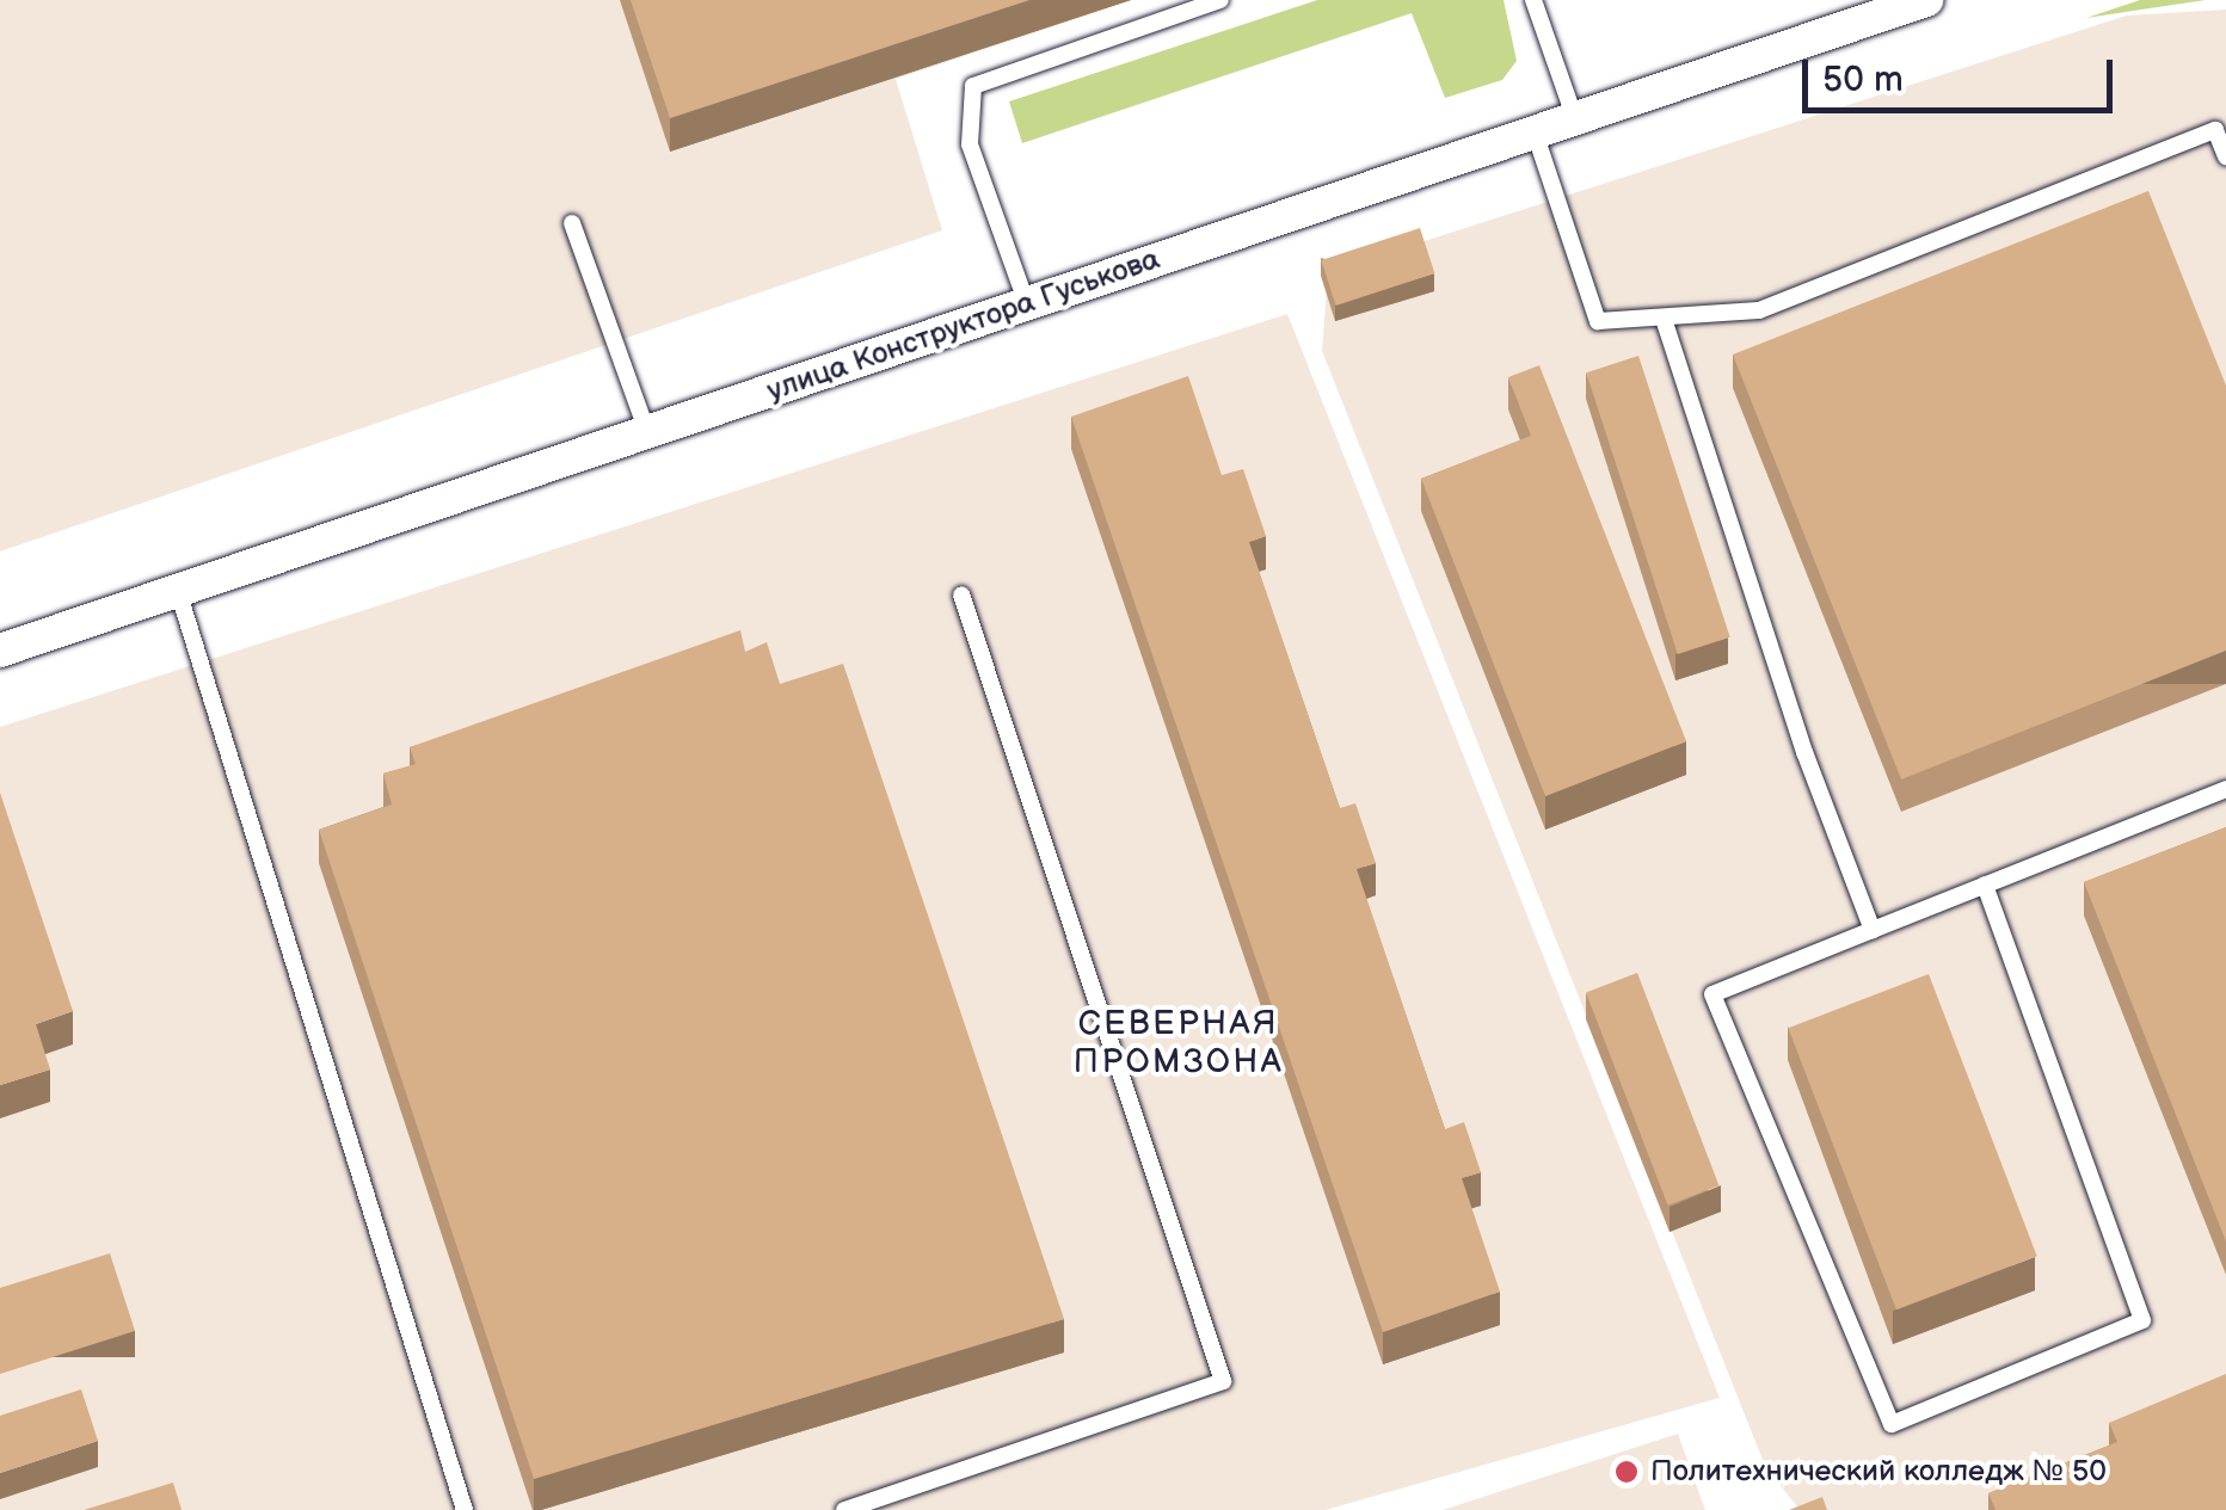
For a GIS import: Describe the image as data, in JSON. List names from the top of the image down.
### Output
{
  "streets": {
    "street": ["улица Конструктора Гуськова"]
  },
  "districts": ["СЕВЕРНАЯ ПРОМЗОНА"],
  "places": ["Политехнический колледж № 50"],
  "scale_bar": "50 m"
}
